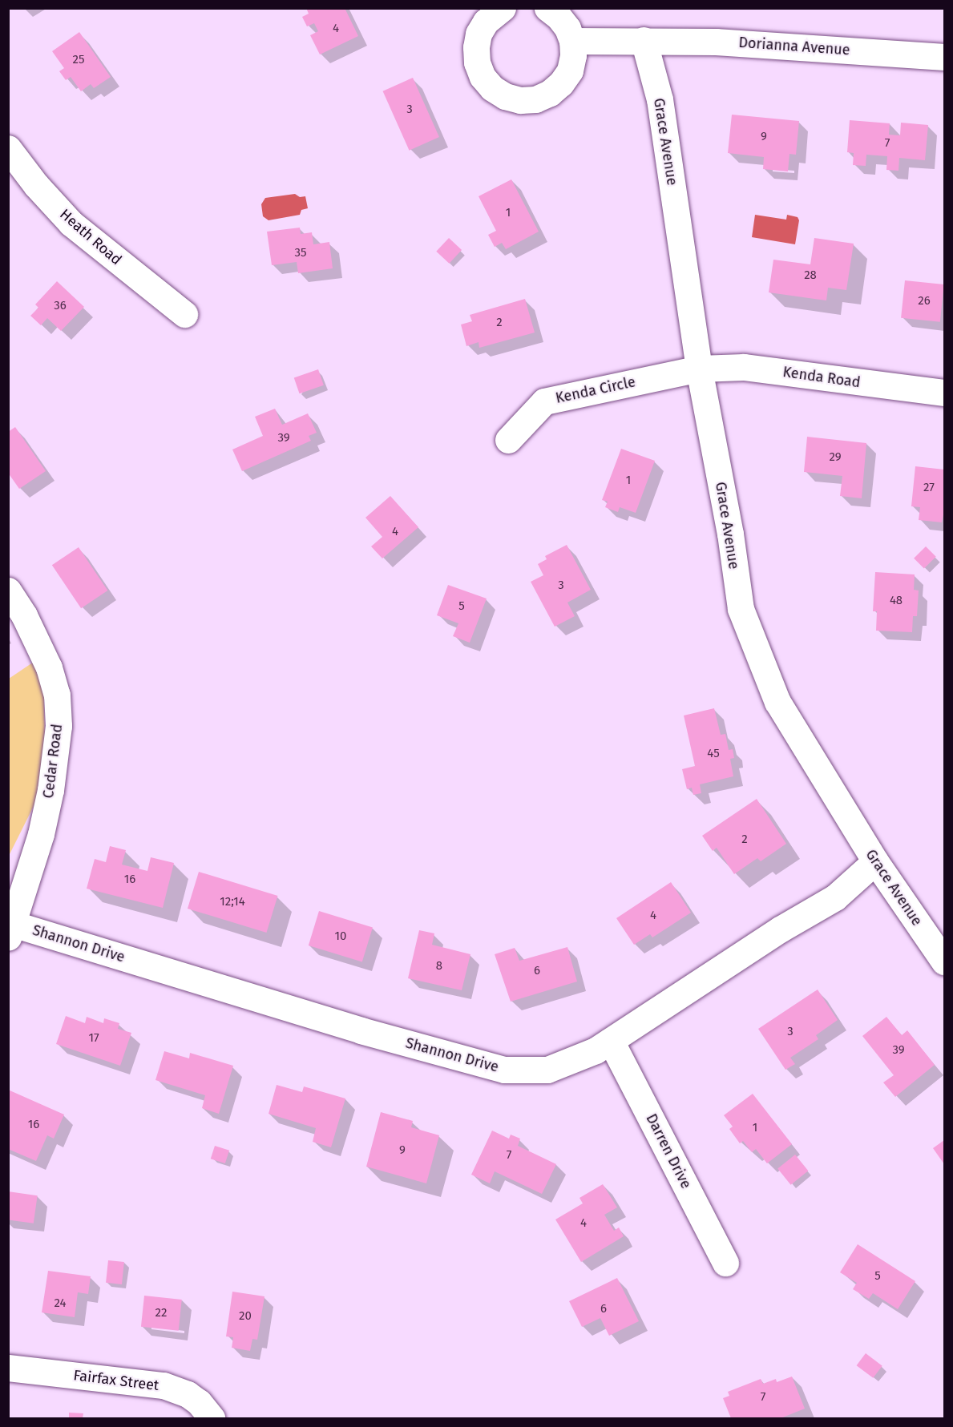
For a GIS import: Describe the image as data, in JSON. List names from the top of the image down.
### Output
{
  "streets": {
    "street": [
      "Dorianna Avenue",
      "Grace Avenue",
      "Heath Road",
      "Kenda Road",
      "Kenda Circle",
      "Cedar Road",
      "Shannon Drive",
      "Darren Drive",
      "Fairfax Street"
    ]
  },
  "crossings": [
    ["Dorianna Avenue", "Grace Avenue"],
    ["Grace Avenue", "Kenda Road"],
    ["Grace Avenue", "Kenda Circle"],
    ["Grace Avenue", "Shannon Drive"],
    ["Kenda Road", "Kenda Circle"],
    ["Cedar Road", "Shannon Drive"],
    ["Shannon Drive", "Darren Drive"]
  ],
  "house_numbers": [
    "4",
    "25",
    "3",
    "9",
    "7",
    "1",
    "35",
    "28",
    "26",
    "36",
    "2",
    "39",
    "29",
    "1",
    "27",
    "4",
    "3",
    "48",
    "5",
    "45",
    "2",
    "16",
    "12;14",
    "4",
    "10",
    "8",
    "6",
    "3",
    "17",
    "39",
    "16",
    "1",
    "9",
    "7",
    "4",
    "5",
    "24",
    "6",
    "22",
    "20",
    "7"
  ]
}
